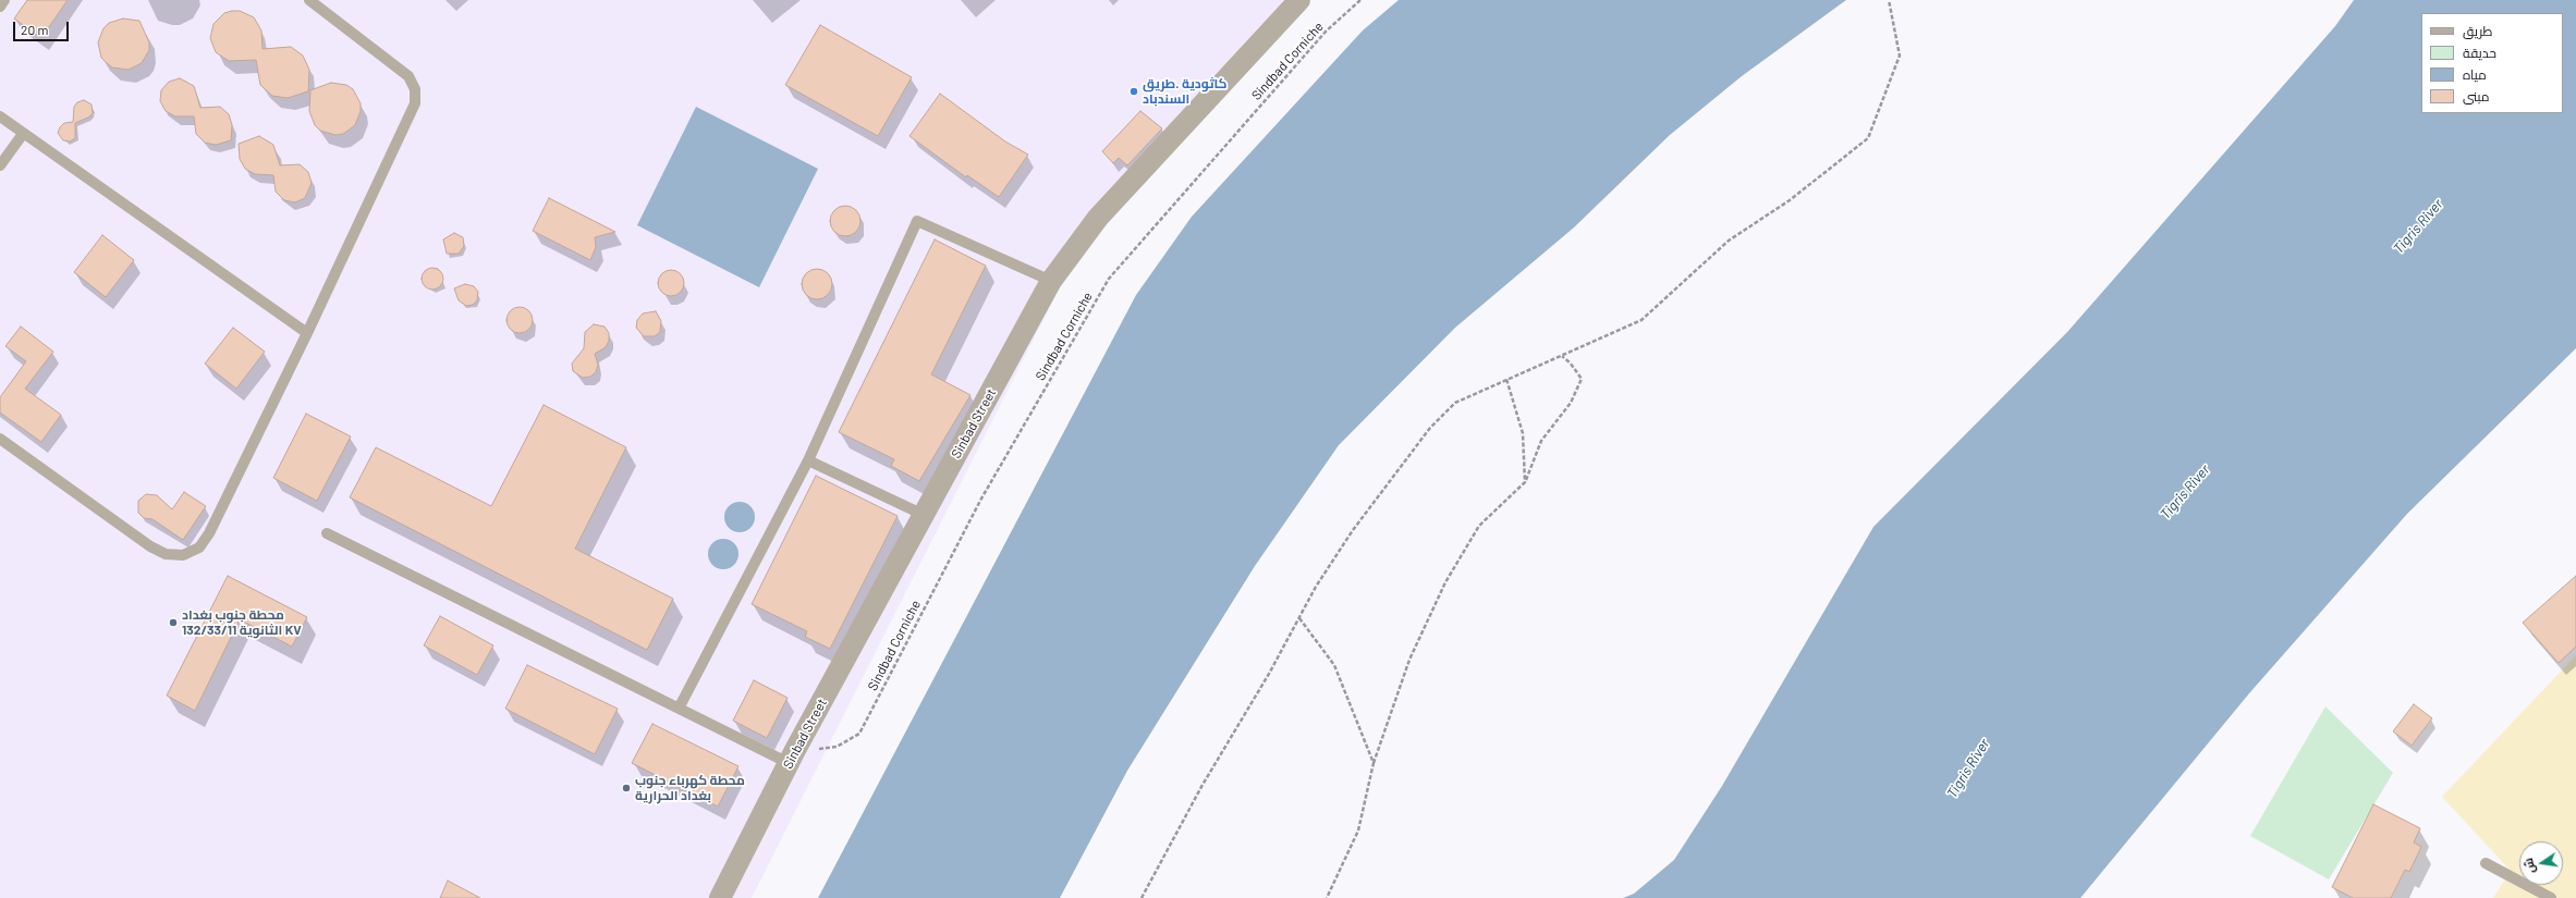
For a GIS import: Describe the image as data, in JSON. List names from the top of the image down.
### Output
{
  "streets": {
    "street": ["Sinbad Street"],
    "path": ["Sindbad Corniche"]
  },
  "crossings": [
    ["Sindbad Corniche", "Sinbad Street"]
  ],
  "water": ["Tigris River"],
  "places": ["كاثودية .طريق السندباد", "محطة جنوب بغداد الثانوية 132/33/11 KV", "محطة كهرباء جنوب بغداد الحرارية"],
  "legend": [
    "طريق",
    "حديقة",
    "مياه",
    "مبنى"
  ],
  "scale_bar": "20 m",
  "north": "left"
}
